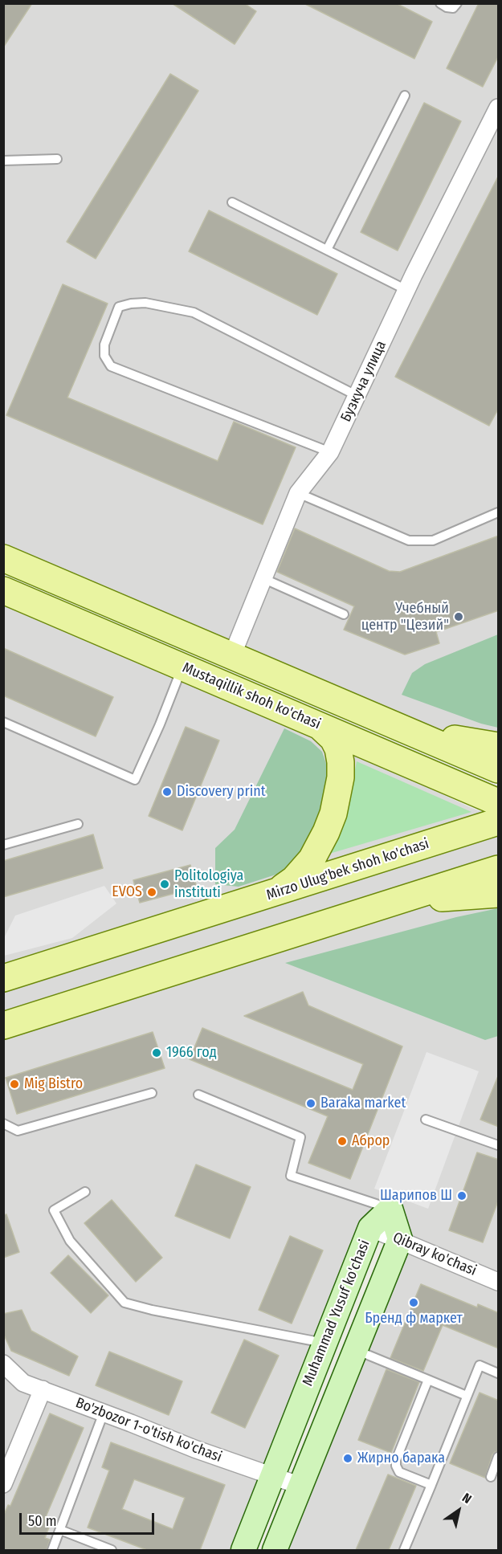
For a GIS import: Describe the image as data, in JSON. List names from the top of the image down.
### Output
{
  "streets": {
    "main road": ["Mustaqillik shoh ko'chasi", "Mirzo Ulug'bek shoh ko'chasi"],
    "street": [
      "Бузкуча улица",
      "Qibray ko'chasi",
      "Muhammad Yusuf ko'chasi",
      "Bo'zbozor 1-o'tish ko'chasi"
    ]
  },
  "crossings": [
    ["Бузкуча улица", "Mustaqillik shoh ko'chasi"],
    ["Qibray ko'chasi", "Muhammad Yusuf ko'chasi"],
    ["Muhammad Yusuf ko'chasi", "Bo'zbozor 1-o'tish ko'chasi"]
  ],
  "places": [
    "Учебный центр \"Цезий\"",
    "Discovery print",
    "Politologiya instituti",
    "EVOS",
    "1966 год",
    "Mig Bistro",
    "Baraka market",
    "Аброр",
    "Шарипов Ш",
    "Бренд ф маркет",
    "Жирно барака"
  ],
  "scale_bar": "50 m",
  "north": "top right"
}
